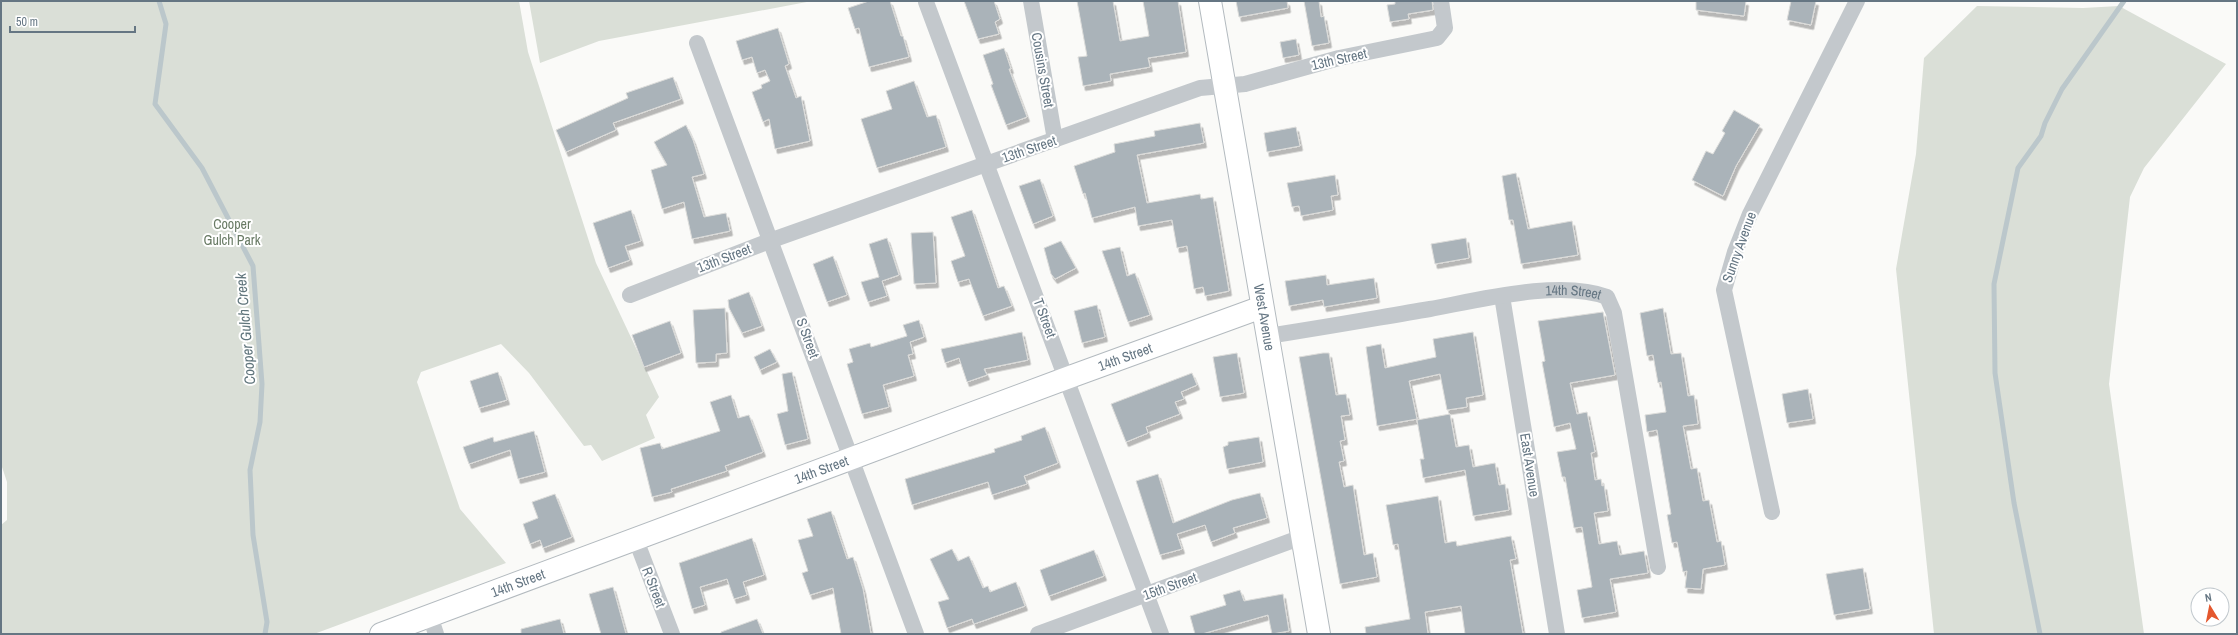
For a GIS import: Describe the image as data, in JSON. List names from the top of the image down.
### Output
{
  "streets": {
    "street": [
      "13th Street",
      "Cousins Street",
      "Sunny Avenue",
      "14th Street",
      "T Street",
      "West Avenue",
      "S Street",
      "East Avenue",
      "15th Street",
      "R Street"
    ]
  },
  "crossings": [
    ["13th Street", "Cousins Street"],
    ["13th Street", "T Street"],
    ["13th Street", "West Avenue"],
    ["13th Street", "S Street"],
    ["14th Street", "T Street"],
    ["14th Street", "West Avenue"],
    ["14th Street", "S Street"],
    ["14th Street", "East Avenue"],
    ["14th Street", "R Street"],
    ["T Street", "15th Street"],
    ["West Avenue", "15th Street"]
  ],
  "water": ["Cooper Gulch Creek"],
  "parks": ["Cooper Gulch Park"],
  "scale_bar": "50 m",
  "north": "top"
}
